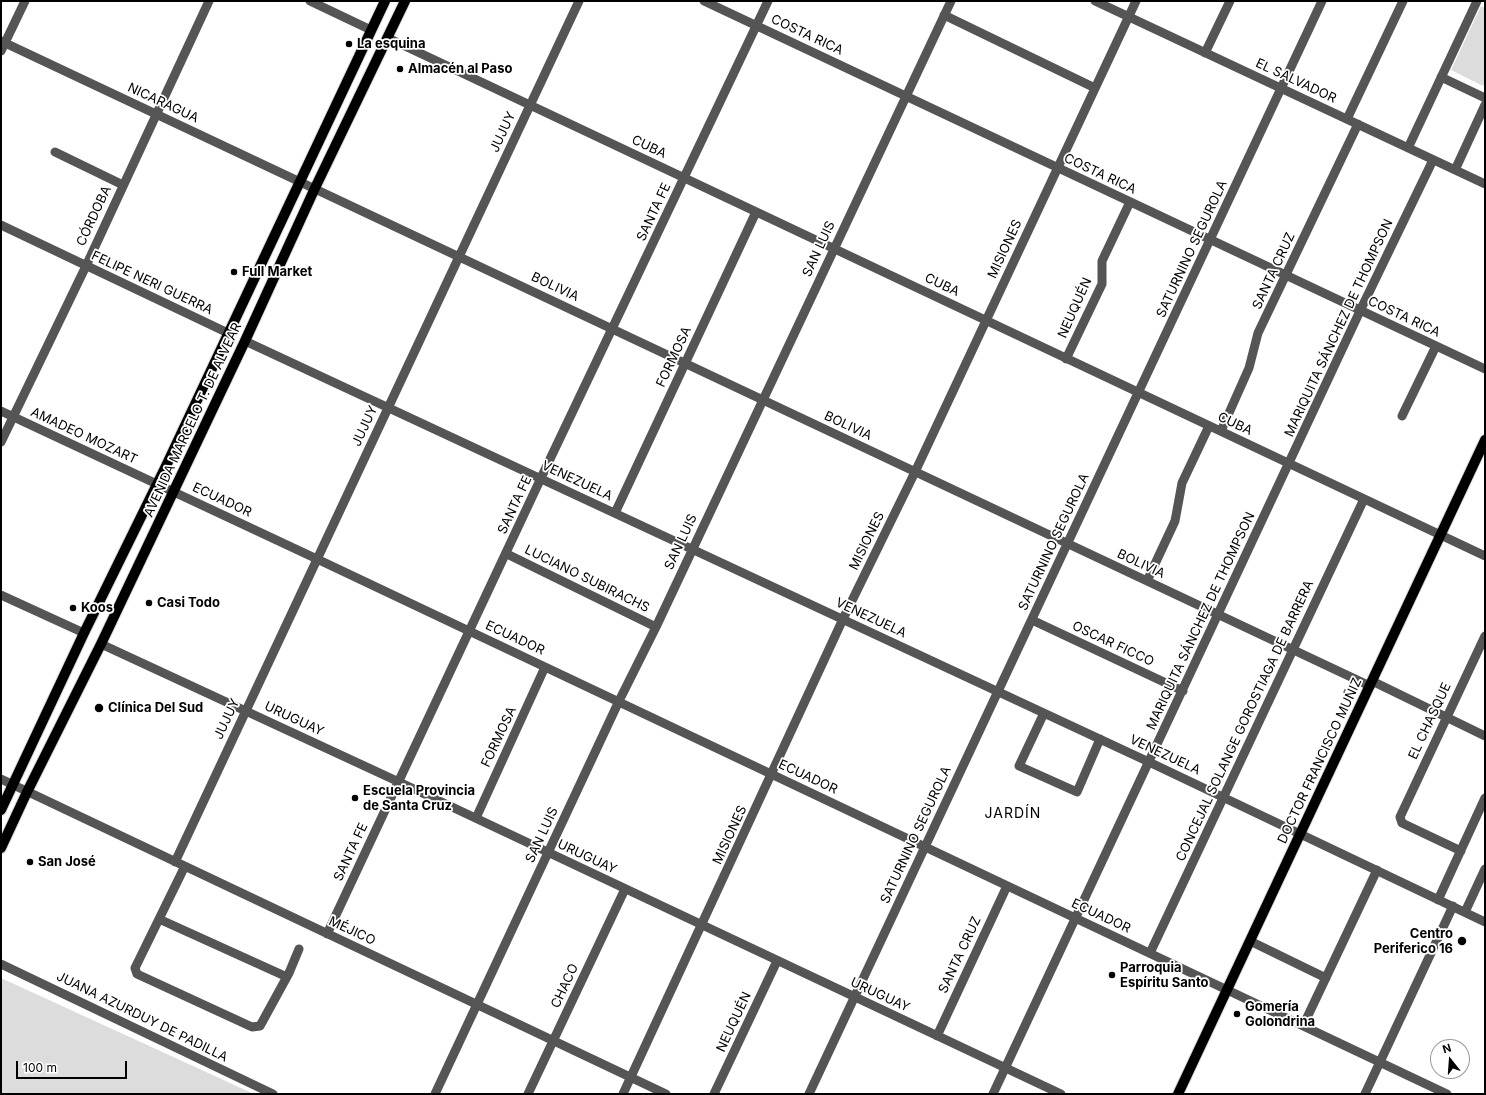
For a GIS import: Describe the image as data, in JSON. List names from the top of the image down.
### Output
{
  "streets": {
    "main road": ["AVENIDA MARCELO T. DE ALVEAR", "DOCTOR FRANCISCO MUÑIZ"],
    "street": [
      "COSTA RICA",
      "EL SALVADOR",
      "NICARAGUA",
      "JUJUY",
      "CUBA",
      "SANTA FE",
      "CÓRDOBA",
      "SAN LUIS",
      "MISIONES",
      "SATURNINO SEGUROLA",
      "SANTA CRUZ",
      "FELIPE NERI GUERRA",
      "BOLIVIA",
      "NEUQUÉN",
      "MARIQUITA SÁNCHEZ DE THOMPSON",
      "FORMOSA",
      "AMADEO MOZART",
      "VENEZUELA",
      "ECUADOR",
      "LUCIANO SUBIRACHS",
      "OSCAR FICCO",
      "URUGUAY",
      "CONCEJAL SOLANGE GOROSTIAGA DE BARRERA",
      "EL CHASQUE",
      "MÉJICO",
      "CHACO",
      "JUANA AZURDUY DE PADILLA"
    ]
  },
  "crossings": [
    ["COSTA RICA", "SANTA FE"],
    ["COSTA RICA", "SAN LUIS"],
    ["COSTA RICA", "MISIONES"],
    ["COSTA RICA", "SATURNINO SEGUROLA"],
    ["COSTA RICA", "SANTA CRUZ"],
    ["COSTA RICA", "NEUQUÉN"],
    ["COSTA RICA", "MARIQUITA SÁNCHEZ DE THOMPSON"],
    ["EL SALVADOR", "MISIONES"],
    ["EL SALVADOR", "SATURNINO SEGUROLA"],
    ["EL SALVADOR", "SANTA CRUZ"],
    ["EL SALVADOR", "MARIQUITA SÁNCHEZ DE THOMPSON"],
    ["NICARAGUA", "CÓRDOBA"],
    ["NICARAGUA", "BOLIVIA"],
    ["NICARAGUA", "AVENIDA MARCELO T. DE ALVEAR"],
    ["JUJUY", "CUBA"],
    ["JUJUY", "BOLIVIA"],
    ["JUJUY", "VENEZUELA"],
    ["JUJUY", "ECUADOR"],
    ["JUJUY", "URUGUAY"],
    ["JUJUY", "MÉJICO"],
    ["CUBA", "SANTA FE"],
    ["CUBA", "SAN LUIS"],
    ["CUBA", "MISIONES"],
    ["CUBA", "SATURNINO SEGUROLA"],
    ["CUBA", "SANTA CRUZ"],
    ["CUBA", "NEUQUÉN"],
    ["CUBA", "MARIQUITA SÁNCHEZ DE THOMPSON"],
    ["CUBA", "FORMOSA"],
    ["CUBA", "AVENIDA MARCELO T. DE ALVEAR"],
    ["CUBA", "CONCEJAL SOLANGE GOROSTIAGA DE BARRERA"],
    ["CUBA", "DOCTOR FRANCISCO MUÑIZ"],
    ["SANTA FE", "BOLIVIA"],
    ["SANTA FE", "VENEZUELA"],
    ["SANTA FE", "ECUADOR"],
    ["SANTA FE", "LUCIANO SUBIRACHS"],
    ["SANTA FE", "URUGUAY"],
    ["SANTA FE", "MÉJICO"],
    ["CÓRDOBA", "FELIPE NERI GUERRA"],
    ["CÓRDOBA", "AMADEO MOZART"],
    ["SAN LUIS", "BOLIVIA"],
    ["SAN LUIS", "VENEZUELA"],
    ["SAN LUIS", "ECUADOR"],
    ["SAN LUIS", "LUCIANO SUBIRACHS"],
    ["SAN LUIS", "URUGUAY"],
    ["SAN LUIS", "MÉJICO"],
    ["MISIONES", "BOLIVIA"],
    ["MISIONES", "VENEZUELA"],
    ["MISIONES", "ECUADOR"],
    ["MISIONES", "URUGUAY"],
    ["MISIONES", "MÉJICO"],
    ["SATURNINO SEGUROLA", "BOLIVIA"],
    ["SATURNINO SEGUROLA", "VENEZUELA"],
    ["SATURNINO SEGUROLA", "ECUADOR"],
    ["SATURNINO SEGUROLA", "OSCAR FICCO"],
    ["SATURNINO SEGUROLA", "URUGUAY"],
    ["SANTA CRUZ", "ECUADOR"],
    ["SANTA CRUZ", "URUGUAY"],
    ["FELIPE NERI GUERRA", "AVENIDA MARCELO T. DE ALVEAR"],
    ["BOLIVIA", "MARIQUITA SÁNCHEZ DE THOMPSON"],
    ["BOLIVIA", "FORMOSA"],
    ["BOLIVIA", "AVENIDA MARCELO T. DE ALVEAR"],
    ["BOLIVIA", "CONCEJAL SOLANGE GOROSTIAGA DE BARRERA"],
    ["BOLIVIA", "EL CHASQUE"],
    ["BOLIVIA", "DOCTOR FRANCISCO MUÑIZ"],
    ["NEUQUÉN", "URUGUAY"],
    ["MARIQUITA SÁNCHEZ DE THOMPSON", "VENEZUELA"],
    ["MARIQUITA SÁNCHEZ DE THOMPSON", "ECUADOR"],
    ["MARIQUITA SÁNCHEZ DE THOMPSON", "OSCAR FICCO"],
    ["MARIQUITA SÁNCHEZ DE THOMPSON", "URUGUAY"],
    ["FORMOSA", "VENEZUELA"],
    ["FORMOSA", "ECUADOR"],
    ["FORMOSA", "URUGUAY"],
    ["AVENIDA MARCELO T. DE ALVEAR", "AMADEO MOZART"],
    ["AVENIDA MARCELO T. DE ALVEAR", "VENEZUELA"],
    ["AVENIDA MARCELO T. DE ALVEAR", "ECUADOR"],
    ["AVENIDA MARCELO T. DE ALVEAR", "URUGUAY"],
    ["AVENIDA MARCELO T. DE ALVEAR", "MÉJICO"],
    ["AMADEO MOZART", "ECUADOR"],
    ["VENEZUELA", "CONCEJAL SOLANGE GOROSTIAGA DE BARRERA"],
    ["VENEZUELA", "DOCTOR FRANCISCO MUÑIZ"],
    ["ECUADOR", "CONCEJAL SOLANGE GOROSTIAGA DE BARRERA"],
    ["ECUADOR", "DOCTOR FRANCISCO MUÑIZ"],
    ["URUGUAY", "CHACO"],
    ["MÉJICO", "CHACO"]
  ],
  "districts": ["JARDÍN"],
  "places": [
    "La esquina",
    "Almacén al Paso",
    "Full Market",
    "Casi Todo",
    "Koos",
    "Clínica Del Sud",
    "Escuela Provincia de Santa Cruz",
    "San José",
    "Centro Periferico 16",
    "Parroquia Espíritu Santo",
    "Gomería Golondrina"
  ],
  "scale_bar": "100 m",
  "north": "top"
}
